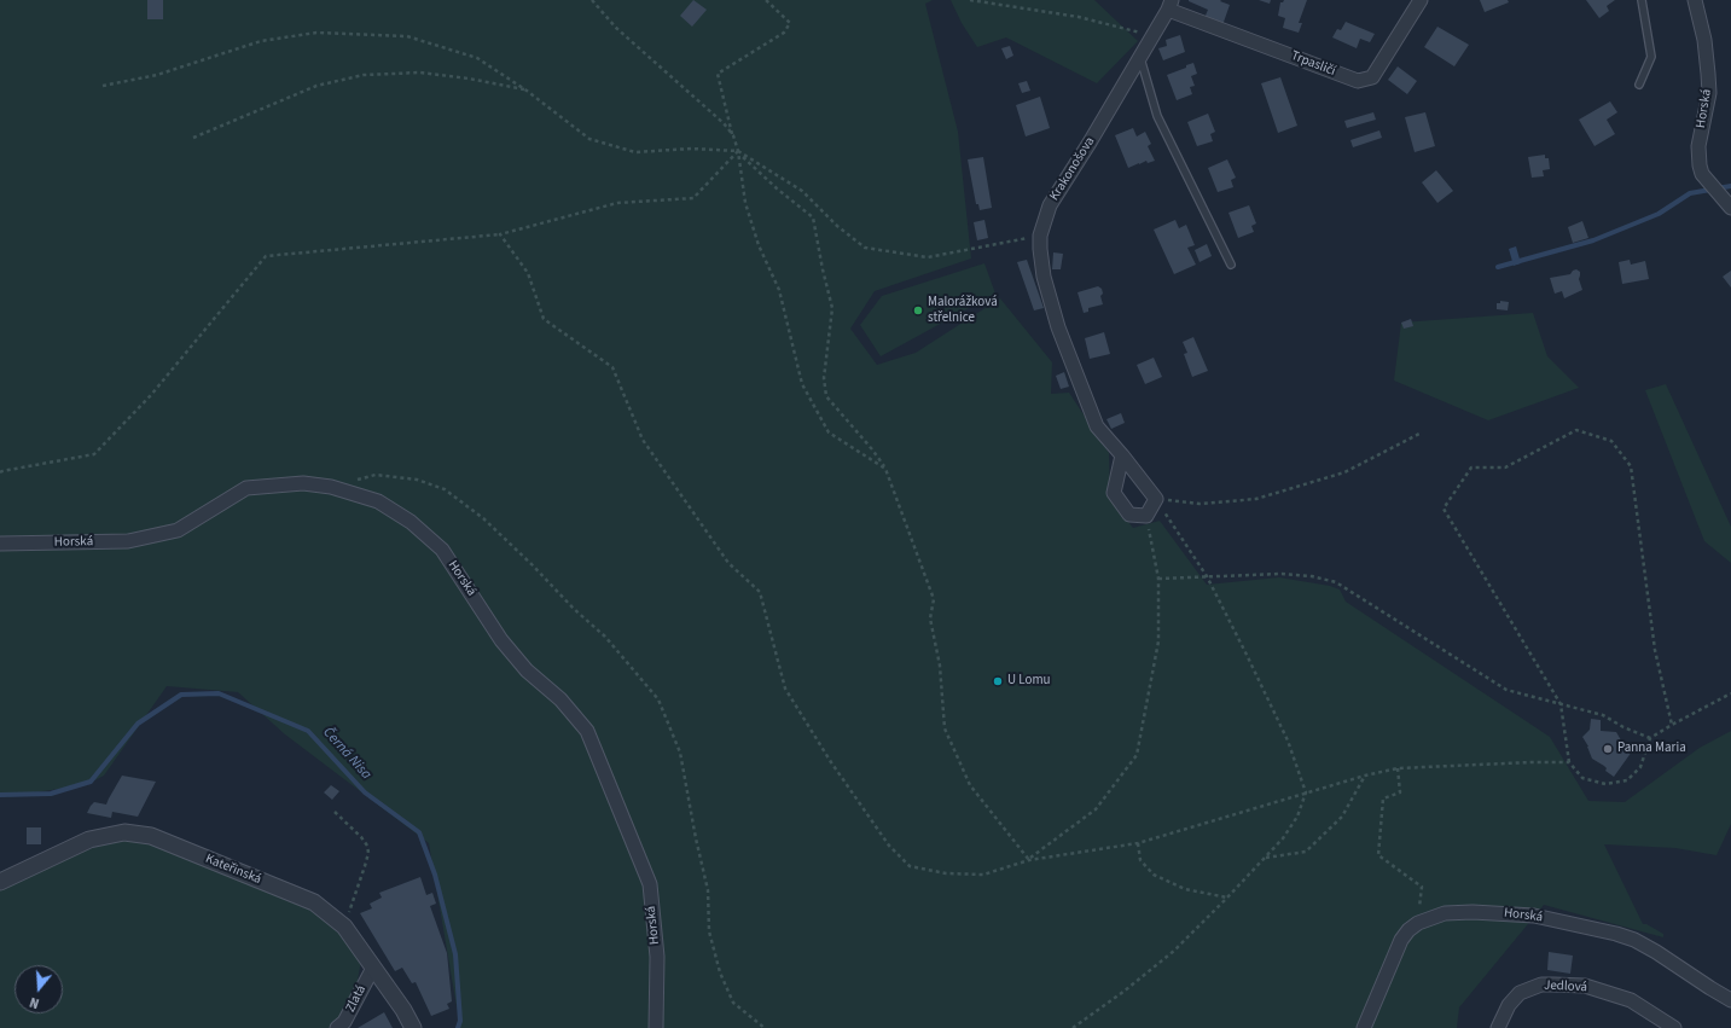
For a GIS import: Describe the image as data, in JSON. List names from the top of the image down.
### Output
{
  "streets": {
    "street": [
      "Trpasličí",
      "Horská",
      "Krakonošova",
      "Kateřinská",
      "Jedlová",
      "Zlatá"
    ]
  },
  "crossings": [
    ["Trpasličí", "Krakonošova"],
    ["Kateřinská", "Zlatá"]
  ],
  "water": ["Černá Nisa"],
  "places": ["Malorážková střelnice", "U Lomu", "Panna Maria"],
  "north": "bottom"
}
